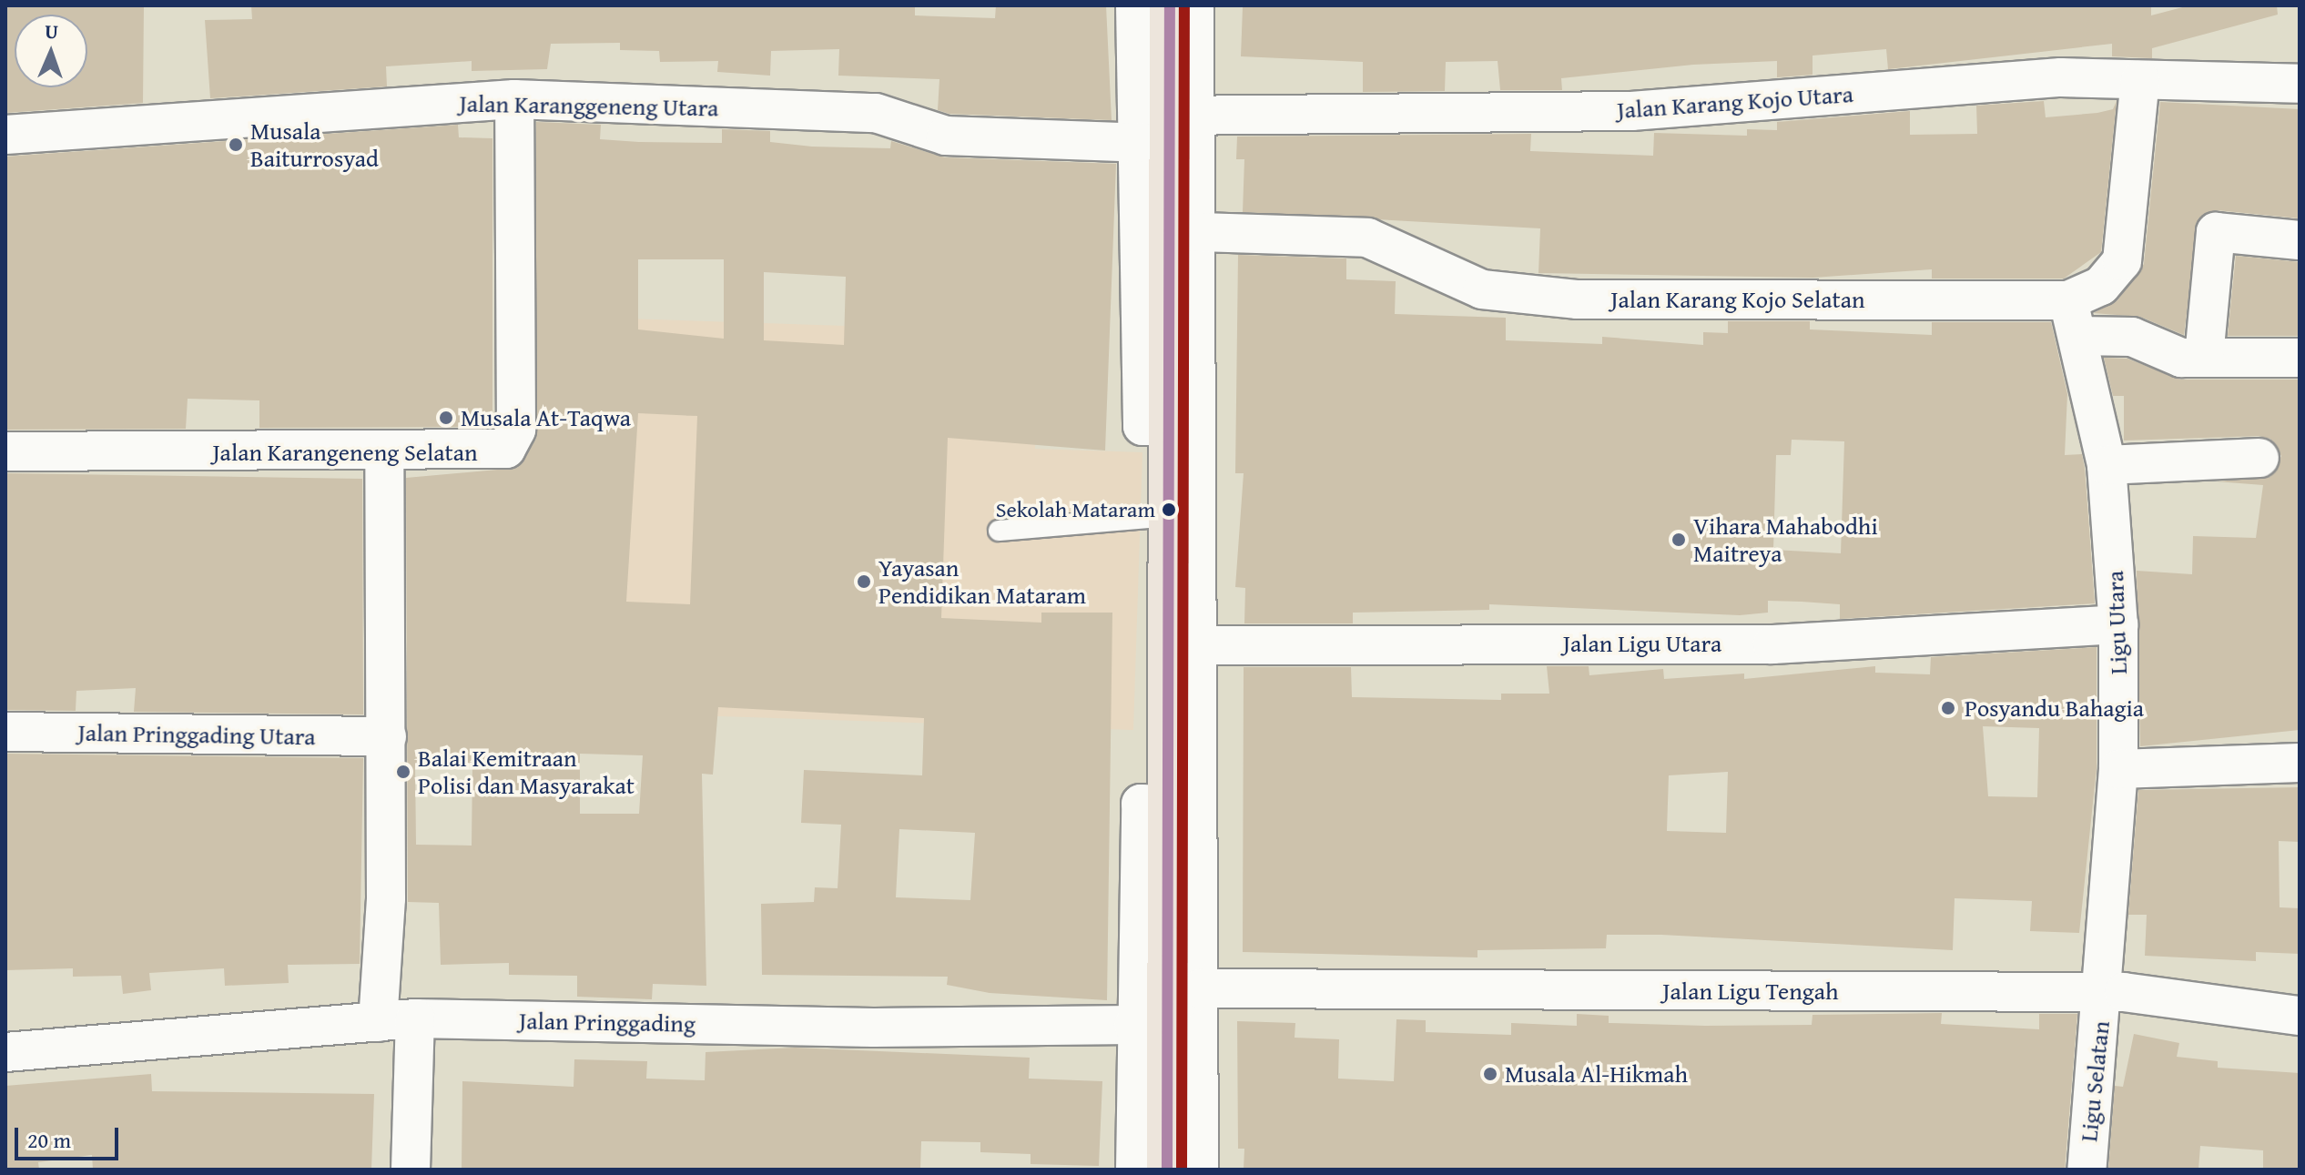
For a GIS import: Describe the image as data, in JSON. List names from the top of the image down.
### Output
{
  "streets": {
    "street": [
      "Jalan Karang Kojo Utara",
      "Jalan Karanggeneng Utara",
      "Jalan Karang Kojo Selatan",
      "Jalan Karangeneng Selatan",
      "Ligu Utara",
      "Jalan Ligu Utara",
      "Jalan Pringgading Utara",
      "Jalan Ligu Tengah",
      "Jalan Pringgading",
      "Ligu Selatan"
    ]
  },
  "crossings": [
    ["Jalan Karang Kojo Utara", "Jalan Karanggeneng Utara"],
    ["Jalan Karang Kojo Utara", "Jalan Karang Kojo Selatan"],
    ["Jalan Karanggeneng Utara", "Jalan Karangeneng Selatan"],
    ["Jalan Karang Kojo Selatan", "Ligu Utara"],
    ["Ligu Utara", "Jalan Ligu Utara"],
    ["Ligu Utara", "Jalan Ligu Tengah"],
    ["Ligu Utara", "Ligu Selatan"],
    ["Jalan Ligu Tengah", "Ligu Selatan"]
  ],
  "places": [
    "Musala Baiturrosyad",
    "Musala At-Taqwa",
    "Sekolah Mataram",
    "Vihara Mahabodhi Maitreya",
    "Yayasan Pendidikan Mataram",
    "Posyandu Bahagia",
    "Balai Kemitraan Polisi dan Masyarakat",
    "Musala Al-Hikmah"
  ],
  "scale_bar": "20 m",
  "north": "top"
}
